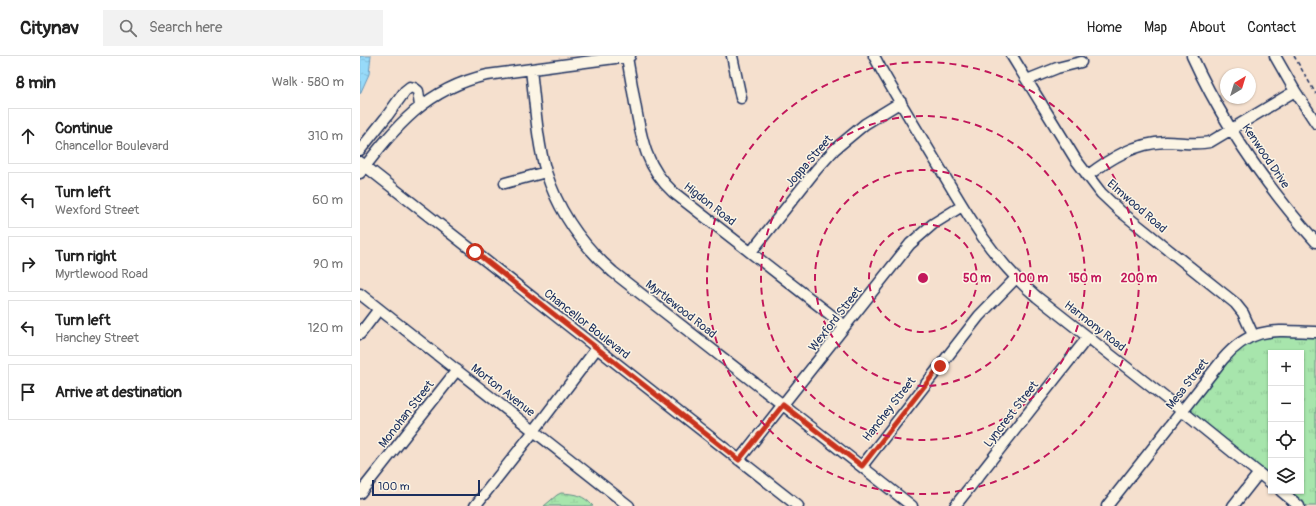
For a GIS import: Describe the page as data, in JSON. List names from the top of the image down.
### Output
{
  "streets": {
    "street": [
      "Kenwood Drive",
      "Joppa Street",
      "Higdon Road",
      "Elmwood Road",
      "Myrtlewood Road",
      "Wexford Street",
      "Chancellor Boulevard",
      "Harmony Road",
      "Mesa Street",
      "Morton Avenue",
      "Hanchey Street",
      "Monohan Street",
      "Lyncrest Street"
    ]
  },
  "crossings": [
    ["Joppa Street", "Higdon Road"],
    ["Joppa Street", "Harmony Road"],
    ["Higdon Road", "Wexford Street"],
    ["Elmwood Road", "Mesa Street"],
    ["Myrtlewood Road", "Wexford Street"],
    ["Myrtlewood Road", "Hanchey Street"],
    ["Wexford Street", "Chancellor Boulevard"],
    ["Wexford Street", "Harmony Road"],
    ["Harmony Road", "Mesa Street"],
    ["Harmony Road", "Hanchey Street"],
    ["Harmony Road", "Lyncrest Street"],
    ["Morton Avenue", "Monohan Street"]
  ],
  "scale_bar": "100 m",
  "north": "top right",
  "page": {
    "header": "Citynav",
    "search": "Search here",
    "nav": [
      "Home",
      "Map",
      "About",
      "Contact"
    ],
    "heading": ["8 min", "Walk · 580 m"],
    "list": [
      ["Continue", "Chancellor Boulevard", "310 m"],
      ["Turn left", "Wexford Street", "60 m"],
      ["Turn right", "Myrtlewood Road", "90 m"],
      ["Turn left", "Hanchey Street", "120 m"],
      "Arrive at destination"
    ],
    "map_buttons": ["+", "−"],
    "scale": "100 m"
  },
  "rings": [
    "50 m",
    "100 m",
    "150 m",
    "200 m"
  ]
}
